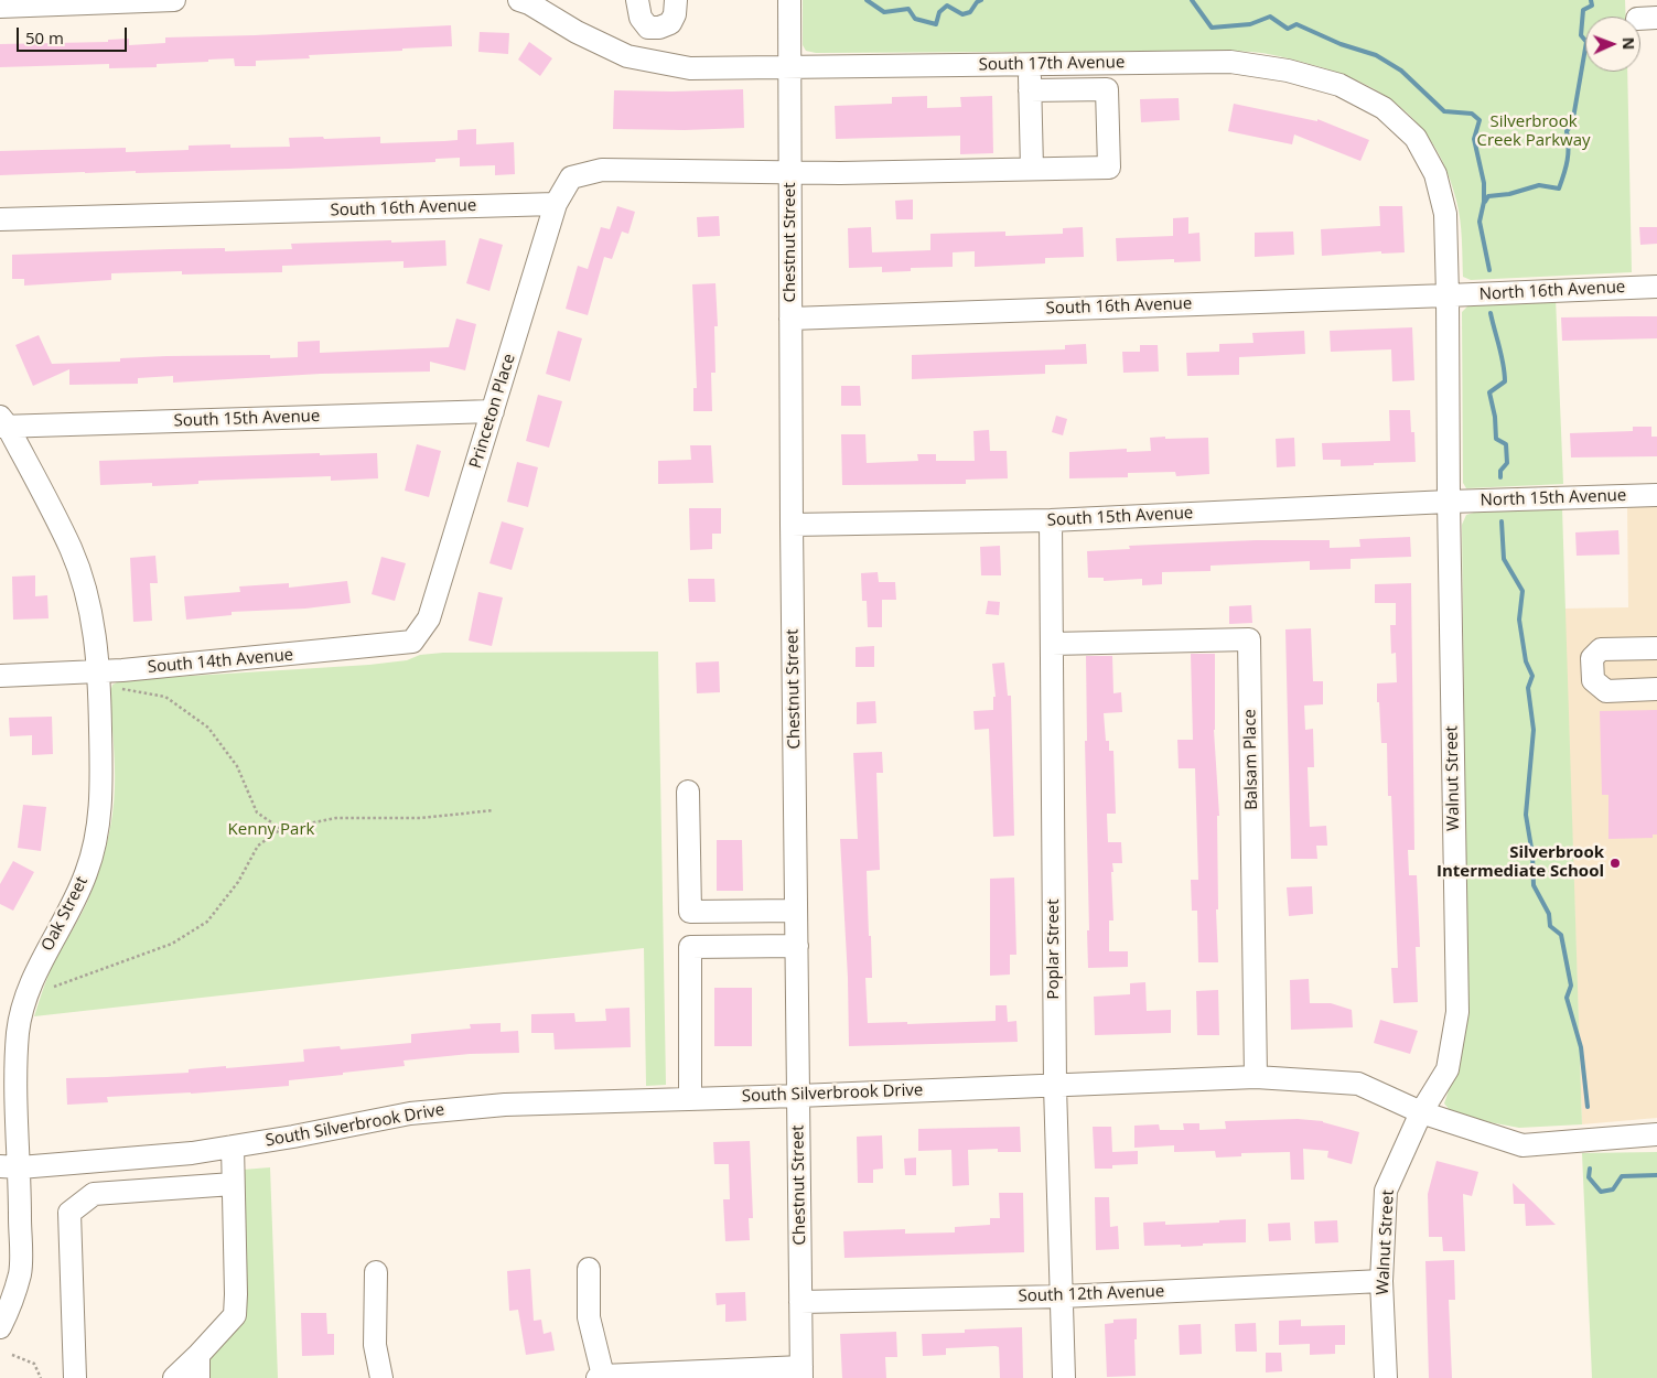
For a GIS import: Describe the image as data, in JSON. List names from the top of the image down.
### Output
{
  "streets": {
    "street": [
      "South 17th Avenue",
      "South 16th Avenue",
      "Chestnut Street",
      "North 16th Avenue",
      "Princeton Place",
      "South 15th Avenue",
      "North 15th Avenue",
      "South 14th Avenue",
      "Balsam Place",
      "Walnut Street",
      "Oak Street",
      "Poplar Street",
      "South Silverbrook Drive",
      "South 12th Avenue"
    ]
  },
  "crossings": [
    ["South 17th Avenue", "South 16th Avenue"],
    ["South 17th Avenue", "Chestnut Street"],
    ["South 17th Avenue", "North 16th Avenue"],
    ["South 17th Avenue", "Walnut Street"],
    ["South 16th Avenue", "Chestnut Street"],
    ["South 16th Avenue", "North 16th Avenue"],
    ["South 16th Avenue", "Princeton Place"],
    ["South 16th Avenue", "Walnut Street"],
    ["Chestnut Street", "South 15th Avenue"],
    ["Chestnut Street", "South Silverbrook Drive"],
    ["Chestnut Street", "South 12th Avenue"],
    ["North 16th Avenue", "Walnut Street"],
    ["Princeton Place", "South 15th Avenue"],
    ["Princeton Place", "South 14th Avenue"],
    ["South 15th Avenue", "North 15th Avenue"],
    ["South 15th Avenue", "Walnut Street"],
    ["South 15th Avenue", "Oak Street"],
    ["South 15th Avenue", "Poplar Street"],
    ["North 15th Avenue", "Walnut Street"],
    ["South 14th Avenue", "Oak Street"],
    ["Balsam Place", "Poplar Street"],
    ["Balsam Place", "South Silverbrook Drive"],
    ["Walnut Street", "South Silverbrook Drive"],
    ["Walnut Street", "South 12th Avenue"],
    ["Oak Street", "South Silverbrook Drive"],
    ["Poplar Street", "South Silverbrook Drive"],
    ["Poplar Street", "South 12th Avenue"]
  ],
  "parks": ["Silverbrook Creek Parkway", "Kenny Park"],
  "places": ["Silverbrook Intermediate School"],
  "scale_bar": "50 m",
  "north": "right"
}
